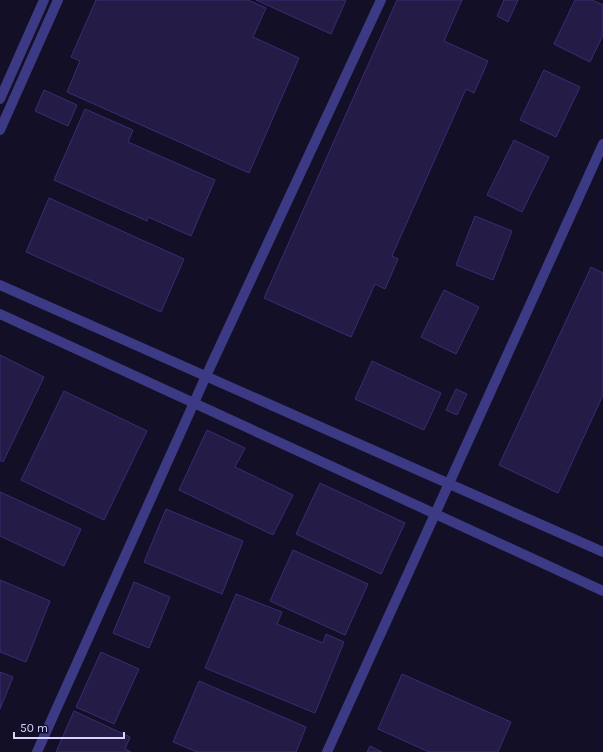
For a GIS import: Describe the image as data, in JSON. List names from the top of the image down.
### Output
{
  "scale_bar": "50 m"
}
